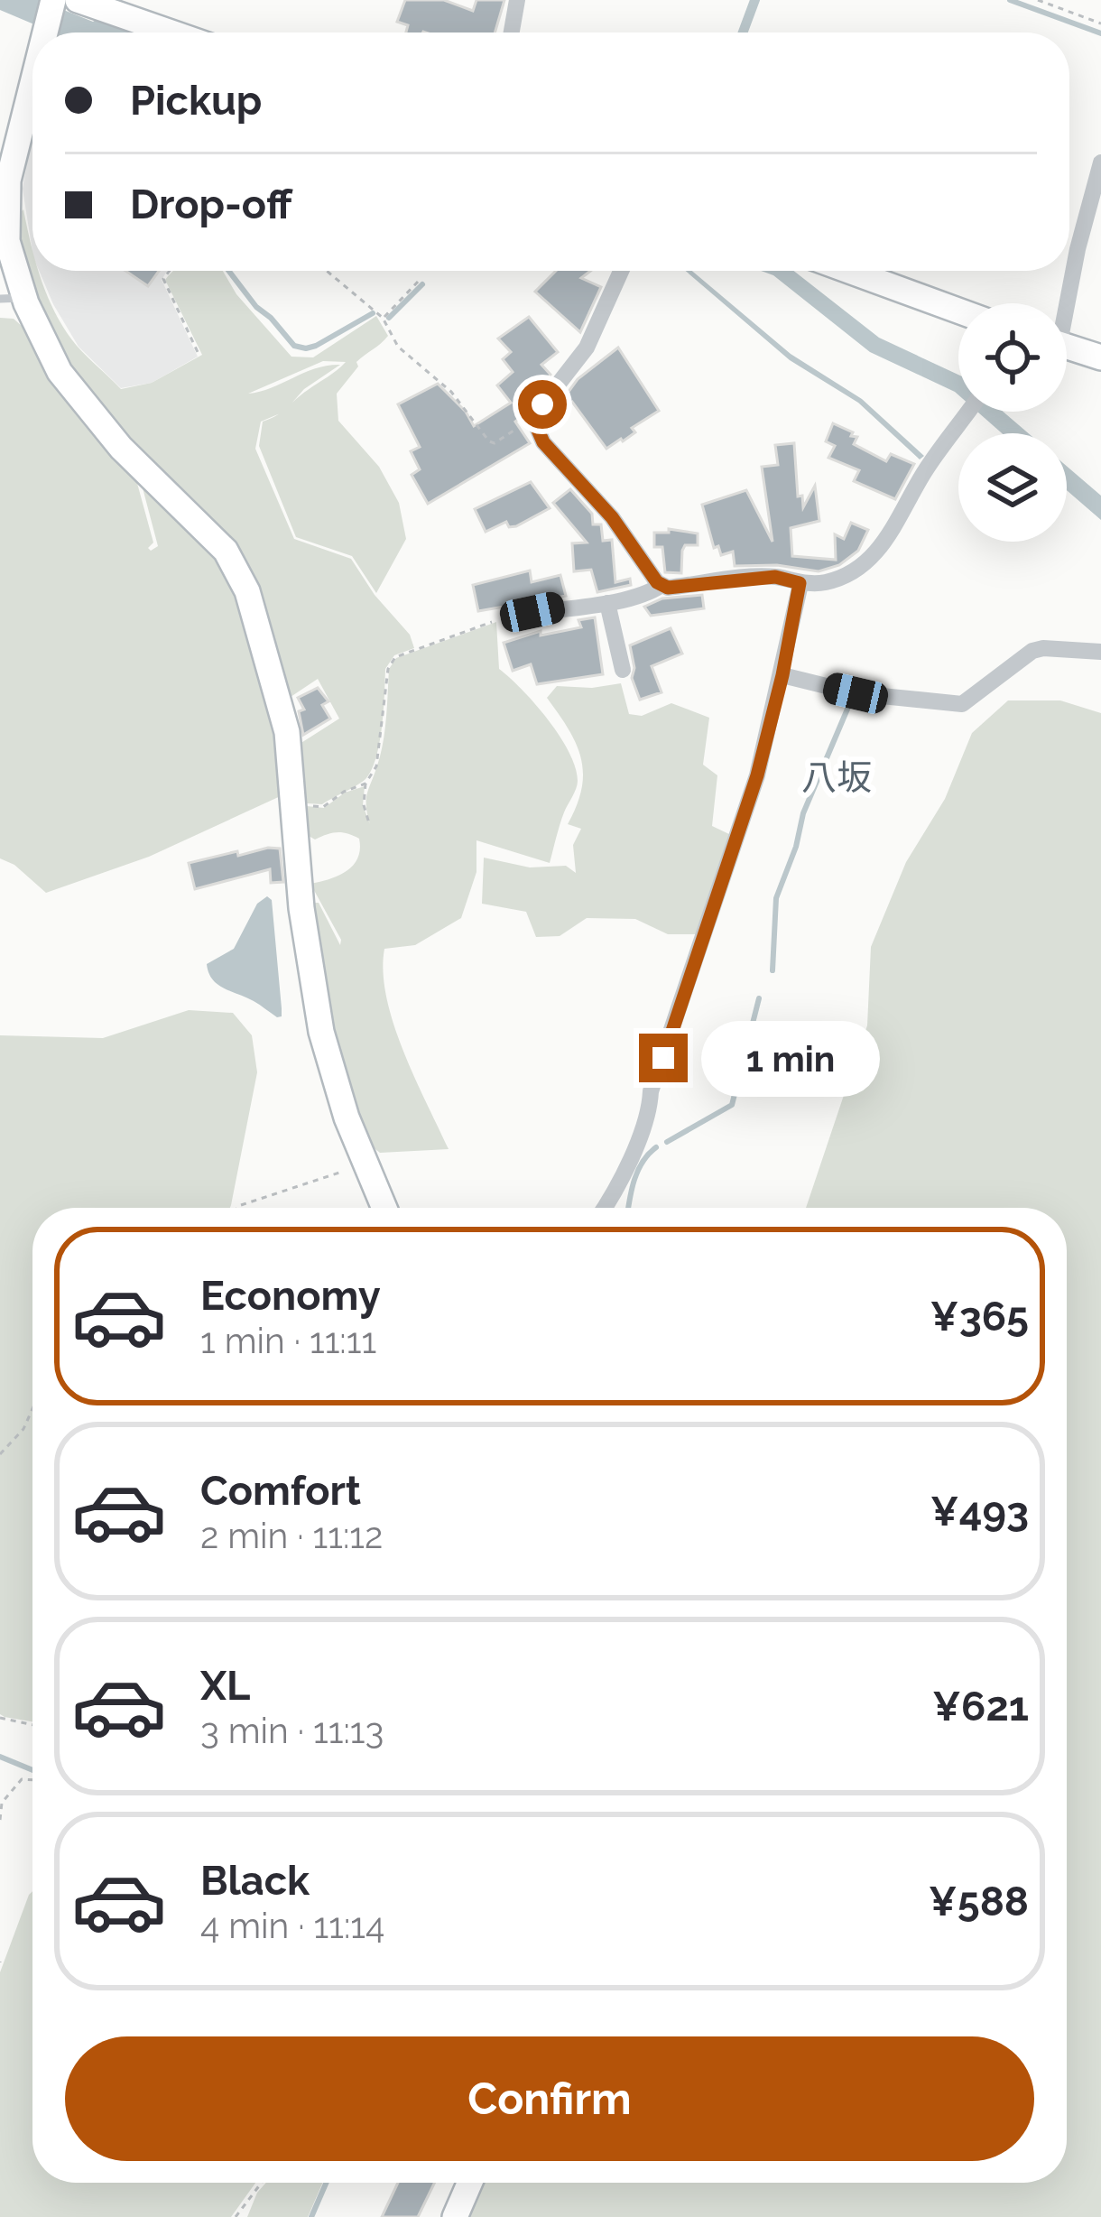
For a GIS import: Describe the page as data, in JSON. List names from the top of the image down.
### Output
{
  "districts": ["八坂"],
  "page": {
    "banner": ["Pickup", "Drop-off"],
    "bubble": "1 min",
    "list": [
      {
        "name": "Economy",
        "note": "1 min · 11:11",
        "value": "¥365"
      },
      {
        "name": "Comfort",
        "note": "2 min · 11:12",
        "value": "¥493"
      },
      {
        "name": "XL",
        "note": "3 min · 11:13",
        "value": "¥621"
      },
      {
        "name": "Black",
        "note": "4 min · 11:14",
        "value": "¥588"
      }
    ],
    "buttons": "Confirm"
  }
}
